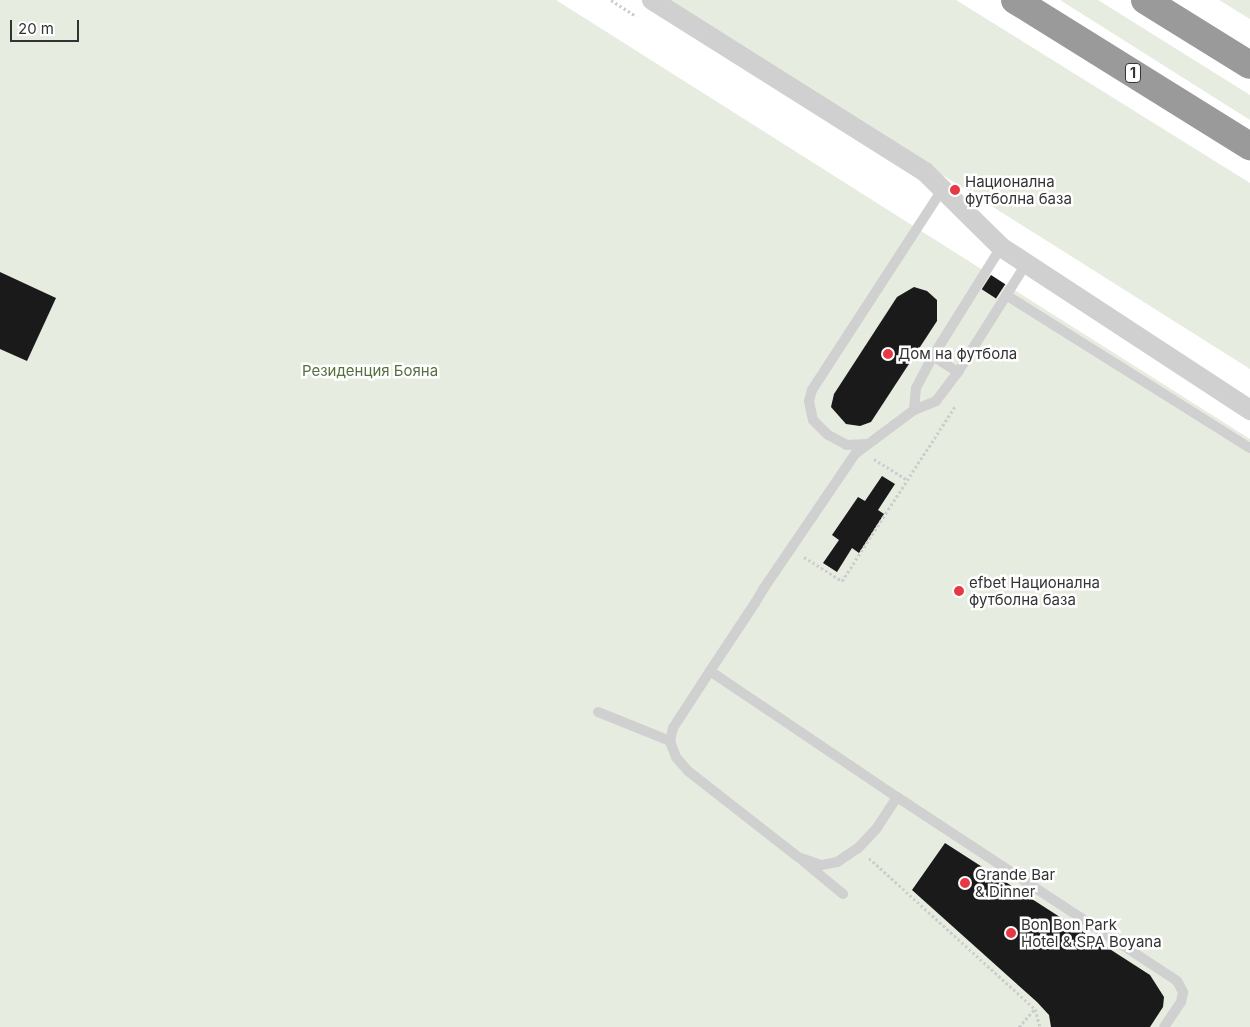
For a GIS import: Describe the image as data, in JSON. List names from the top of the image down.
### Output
{
  "streets": {
    "highway": ["1"]
  },
  "parks": ["Резиденция Бояна"],
  "places": [
    "Национална футболна база",
    "Дом на футбола",
    "efbet Национална футболна база",
    "Grande Bar & Dinner",
    "Bon Bon Park Hotel & SPA Boyana"
  ],
  "scale_bar": "20 m"
}
